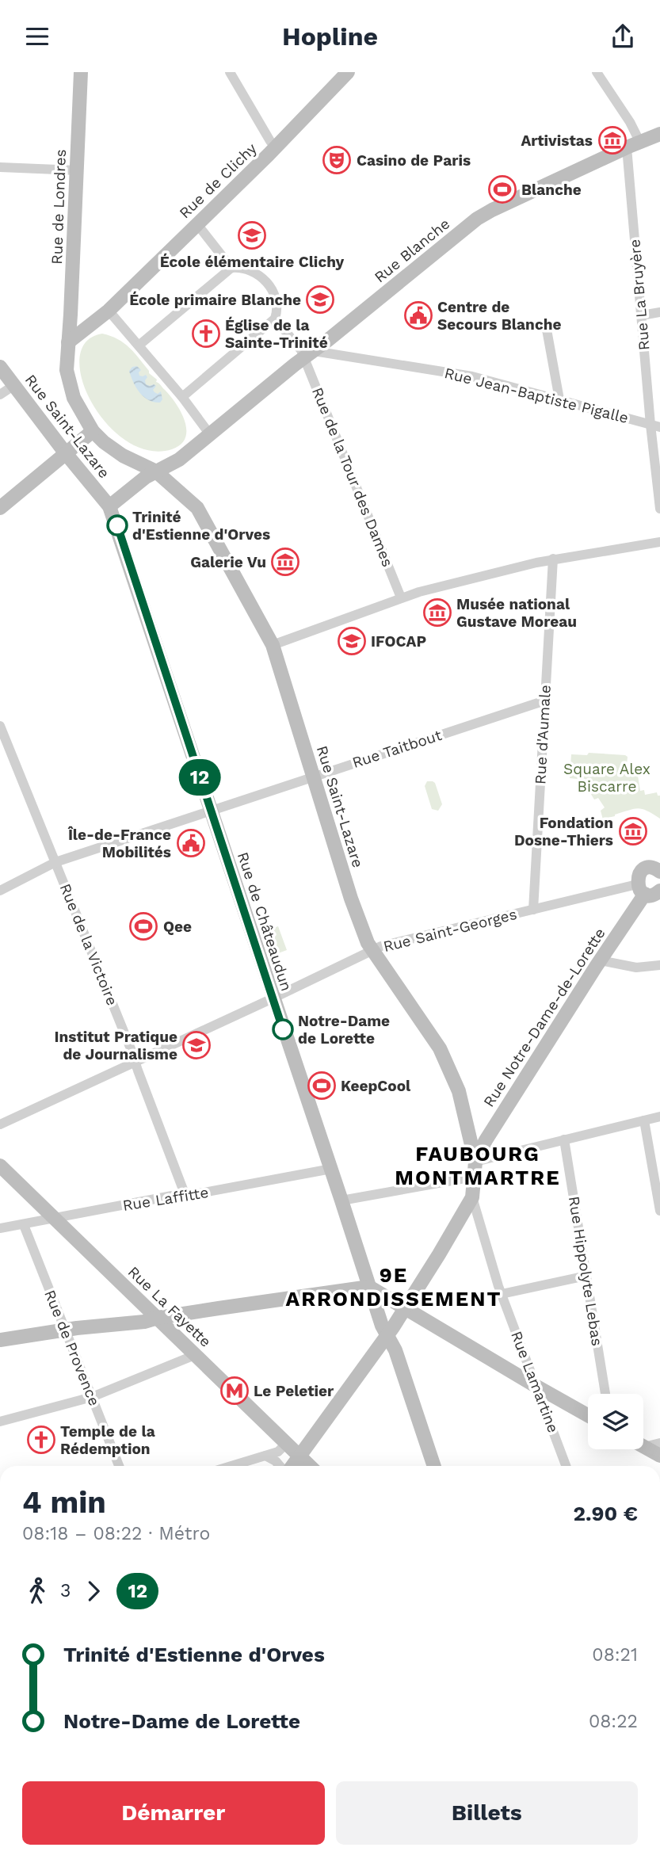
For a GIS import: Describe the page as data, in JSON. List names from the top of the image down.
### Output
{
  "streets": {
    "street": [
      "Rue de Clichy",
      "Rue de Londres",
      "Rue Blanche",
      "Rue La Bruyère",
      "Rue Jean-Baptiste Pigalle",
      "Rue Saint-Lazare",
      "Rue de la Tour des Dames",
      "Rue d'Aumale",
      "Rue Taitbout",
      "Rue de Châteaudun",
      "Rue Saint-Georges",
      "Rue de la Victoire",
      "Rue Notre-Dame-de-Lorette",
      "Rue Laffitte",
      "Rue Hippolyte Lebas",
      "Rue La Fayette",
      "Rue de Provence",
      "Rue Lamartine"
    ]
  },
  "crossings": [
    ["Rue de Clichy", "Rue de Londres"],
    ["Rue de Londres", "Rue Saint-Lazare"],
    ["Rue Blanche", "Rue La Bruyère"],
    ["Rue Blanche", "Rue Jean-Baptiste Pigalle"],
    ["Rue Blanche", "Rue Saint-Lazare"],
    ["Rue Blanche", "Rue de la Tour des Dames"],
    ["Rue Blanche", "Rue de Châteaudun"],
    ["Rue La Bruyère", "Rue Jean-Baptiste Pigalle"],
    ["Rue Jean-Baptiste Pigalle", "Rue de la Tour des Dames"],
    ["Rue Saint-Lazare", "Rue Taitbout"],
    ["Rue Saint-Lazare", "Rue de Châteaudun"],
    ["Rue Saint-Lazare", "Rue Saint-Georges"],
    ["Rue Saint-Lazare", "Rue Notre-Dame-de-Lorette"],
    ["Rue d'Aumale", "Rue Taitbout"],
    ["Rue d'Aumale", "Rue Saint-Georges"],
    ["Rue Taitbout", "Rue de Châteaudun"],
    ["Rue Taitbout", "Rue de la Victoire"],
    ["Rue de Châteaudun", "Rue Saint-Georges"],
    ["Rue de Châteaudun", "Rue Laffitte"],
    ["Rue Saint-Georges", "Rue de la Victoire"],
    ["Rue Saint-Georges", "Rue Notre-Dame-de-Lorette"],
    ["Rue de la Victoire", "Rue Laffitte"],
    ["Rue Laffitte", "Rue La Fayette"],
    ["Rue Laffitte", "Rue de Provence"]
  ],
  "districts": ["FAUBOURG MONTMARTRE", "9E ARRONDISSEMENT"],
  "parks": ["Square Alex Biscarre"],
  "places": {
    "museum": [
      "Artivistas",
      "Galerie Vu",
      "Musée national Gustave Moreau",
      "Fondation Dosne-Thiers"
    ],
    "theatre": ["Casino de Paris"],
    "sports": ["Blanche", "Qee", "KeepCool"],
    "school or university": [
      "École élémentaire Clichy",
      "École primaire Blanche",
      "IFOCAP",
      "Institut Pratique de Journalisme"
    ],
    "public building": ["Centre de Secours Blanche", "Île-de-France Mobilités"],
    "church": ["Église de la Sainte-Trinité", "Temple de la Rédemption"],
    "other": ["Trinité d'Estienne d'Orves", "Notre-Dame de Lorette"],
    "metro station": ["Le Peletier"]
  },
  "lines": ["metro line 12"],
  "page": {
    "header": "Hopline",
    "on_map": "12",
    "heading": ["4 min", "08:18 – 08:22 · Métro", "2.90 €"],
    "legs": ["3", "12"],
    "list": [
      {
        "name": "Trinité d'Estienne d'Orves",
        "value": "08:21"
      },
      {
        "name": "Notre-Dame de Lorette",
        "value": "08:22"
      }
    ],
    "buttons": ["Démarrer", "Billets"]
  }
}
